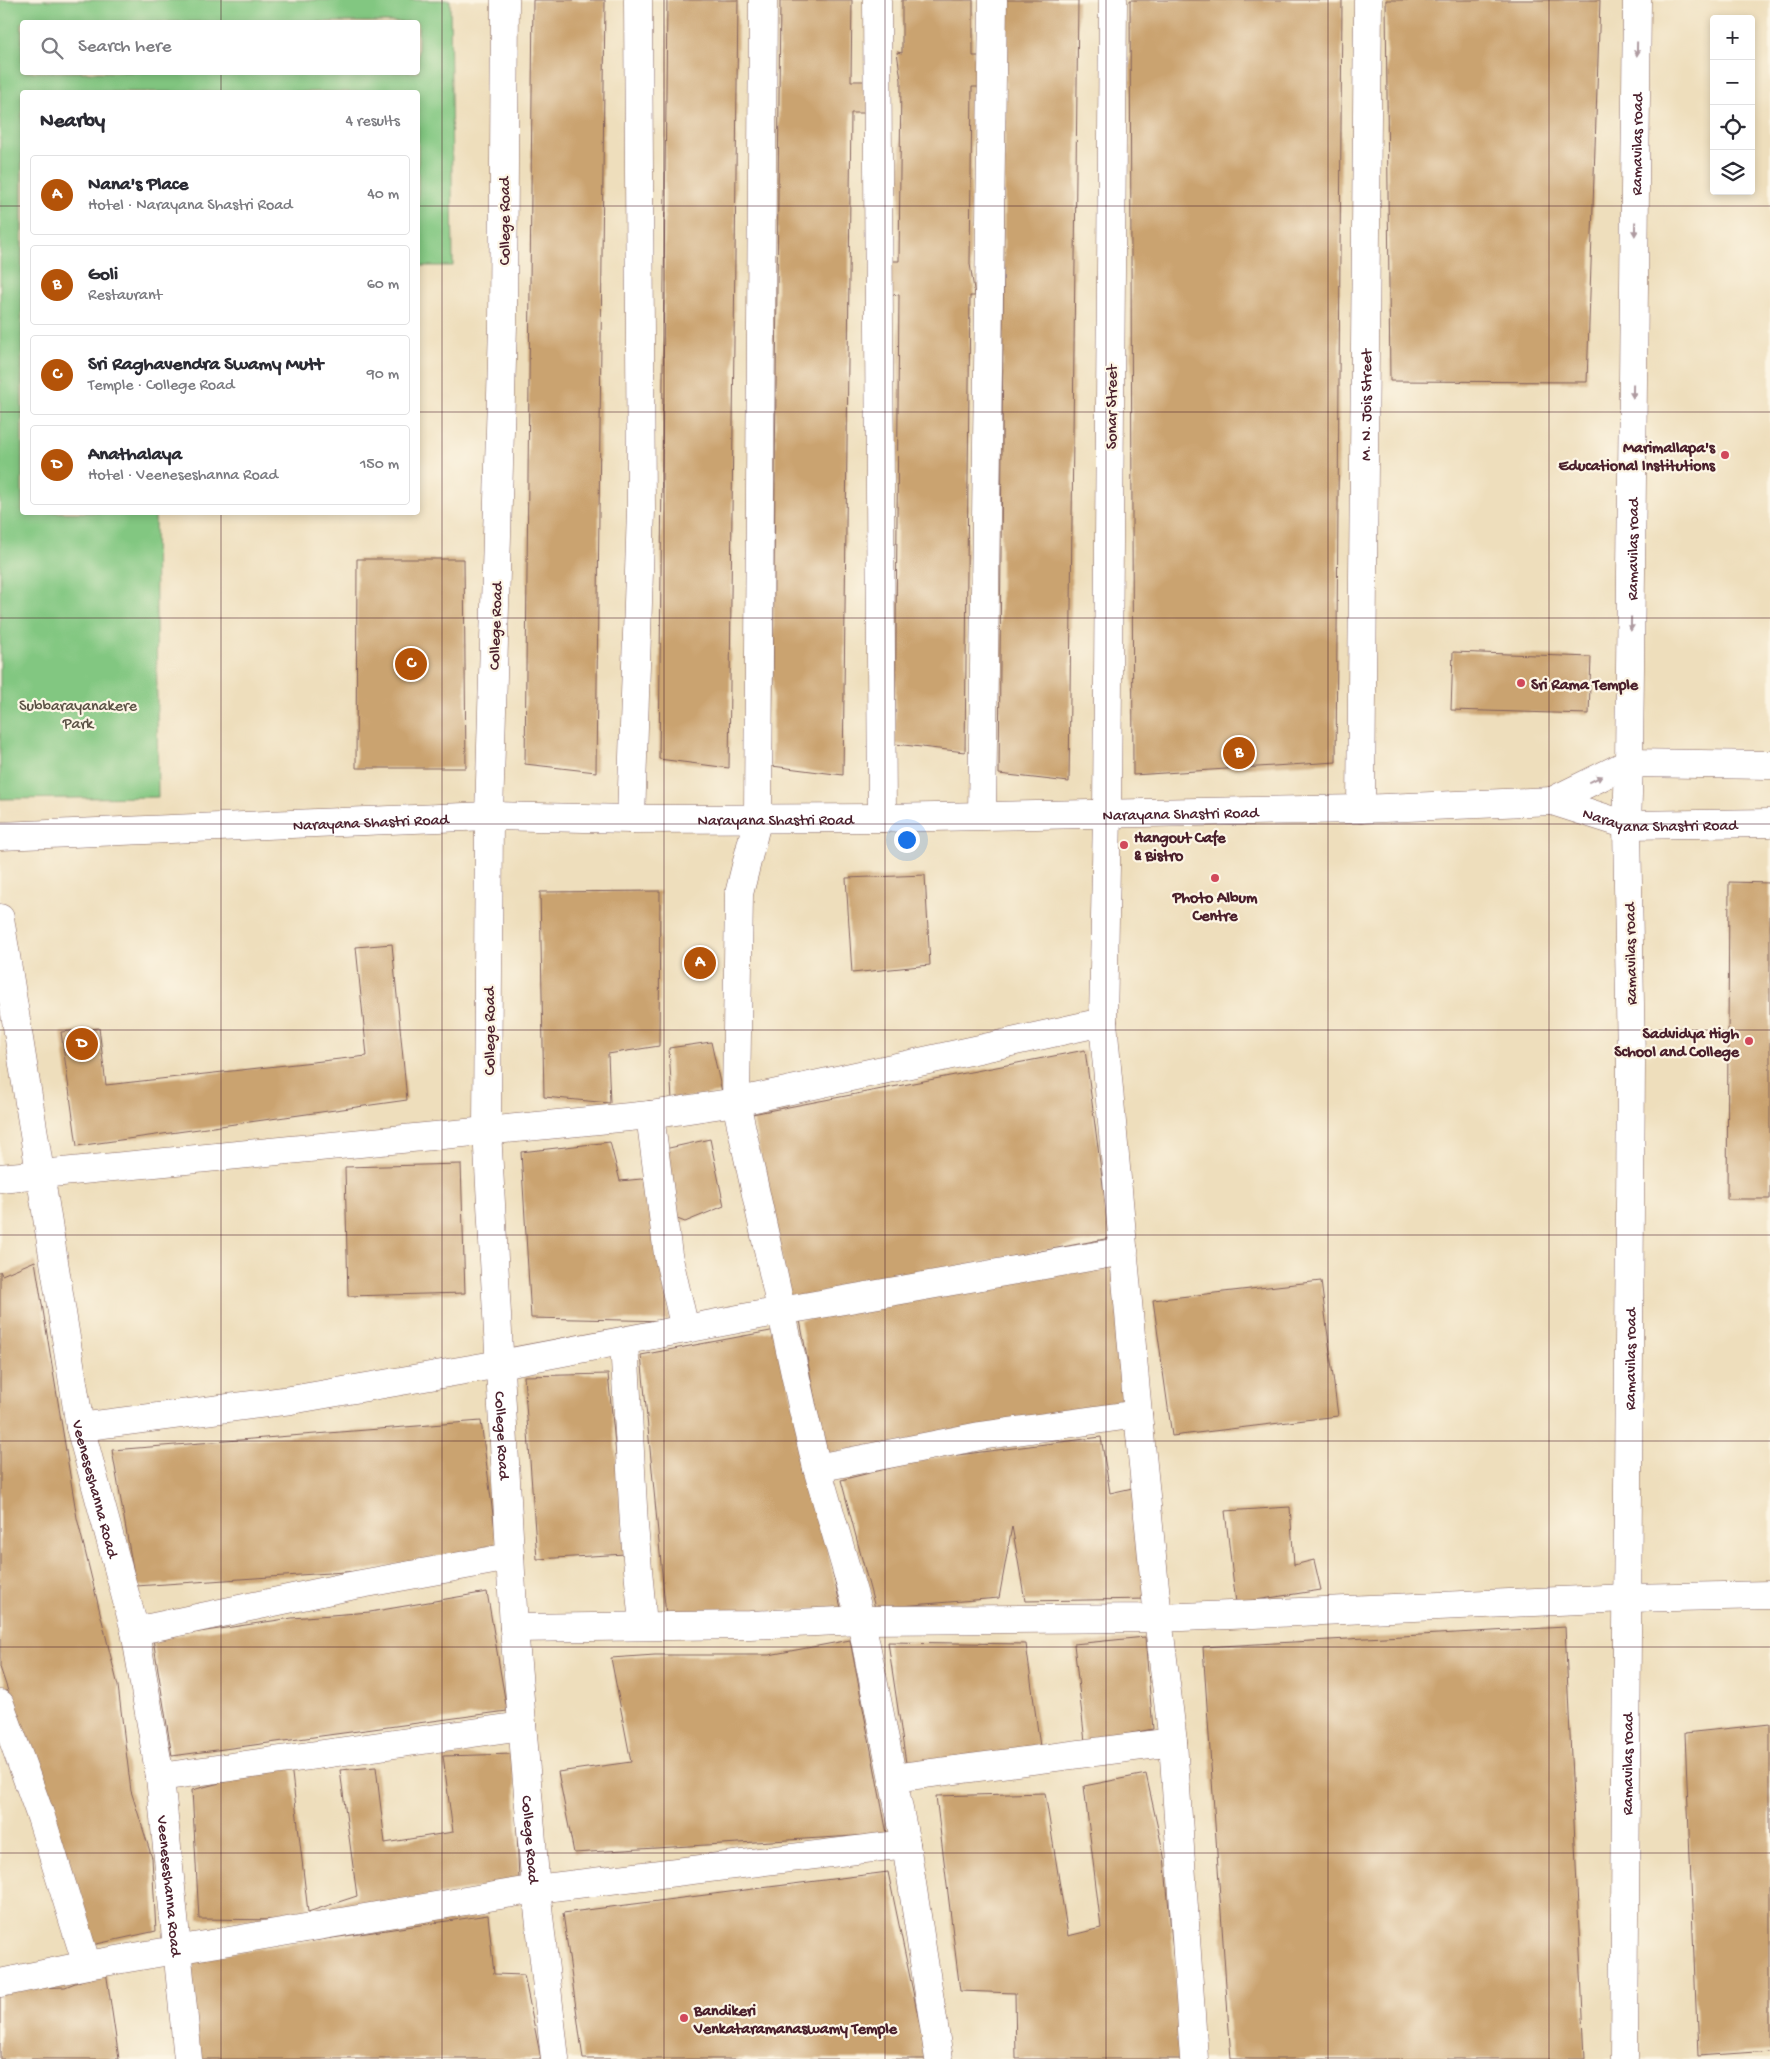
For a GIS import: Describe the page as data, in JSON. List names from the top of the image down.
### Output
{
  "streets": {
    "street": [
      "Ramavilas road",
      "College Road",
      "M. N. Jois Street",
      "Sonar Street",
      "Narayana Shastri Road",
      "Veeneseshanna Road"
    ]
  },
  "crossings": [
    ["Ramavilas road", "Narayana Shastri Road"],
    ["College Road", "Narayana Shastri Road"],
    ["M. N. Jois Street", "Narayana Shastri Road"],
    ["Sonar Street", "Narayana Shastri Road"]
  ],
  "one_way": ["Ramavilas road"],
  "parks": ["Subbarayanakere Park"],
  "places": [
    "Marimallapa's Educational Institutions",
    "Sri Rama Temple",
    "Hangout Cafe & Bistro",
    "Photo Album Centre",
    "Sadvidya High School and College",
    "Bandikeri Venkataramanaswamy Temple"
  ],
  "page": {
    "map_buttons": ["+", "−"],
    "search": "Search here",
    "heading": ["Nearby", "4 results"],
    "list": [
      {
        "mark": "A",
        "name": "Nana's Place",
        "note": "Hotel · Narayana Shastri Road",
        "value": "40 m"
      },
      {
        "mark": "B",
        "name": "Goli",
        "note": "Restaurant",
        "value": "60 m"
      },
      {
        "mark": "C",
        "name": "Sri Raghavendra Swamy Mutt",
        "note": "Temple · College Road",
        "value": "90 m"
      },
      {
        "mark": "D",
        "name": "Anathalaya",
        "note": "Hotel · Veeneseshanna Road",
        "value": "150 m"
      }
    ],
    "pins": [
      "C",
      "B",
      "A",
      "D"
    ]
  }
}
